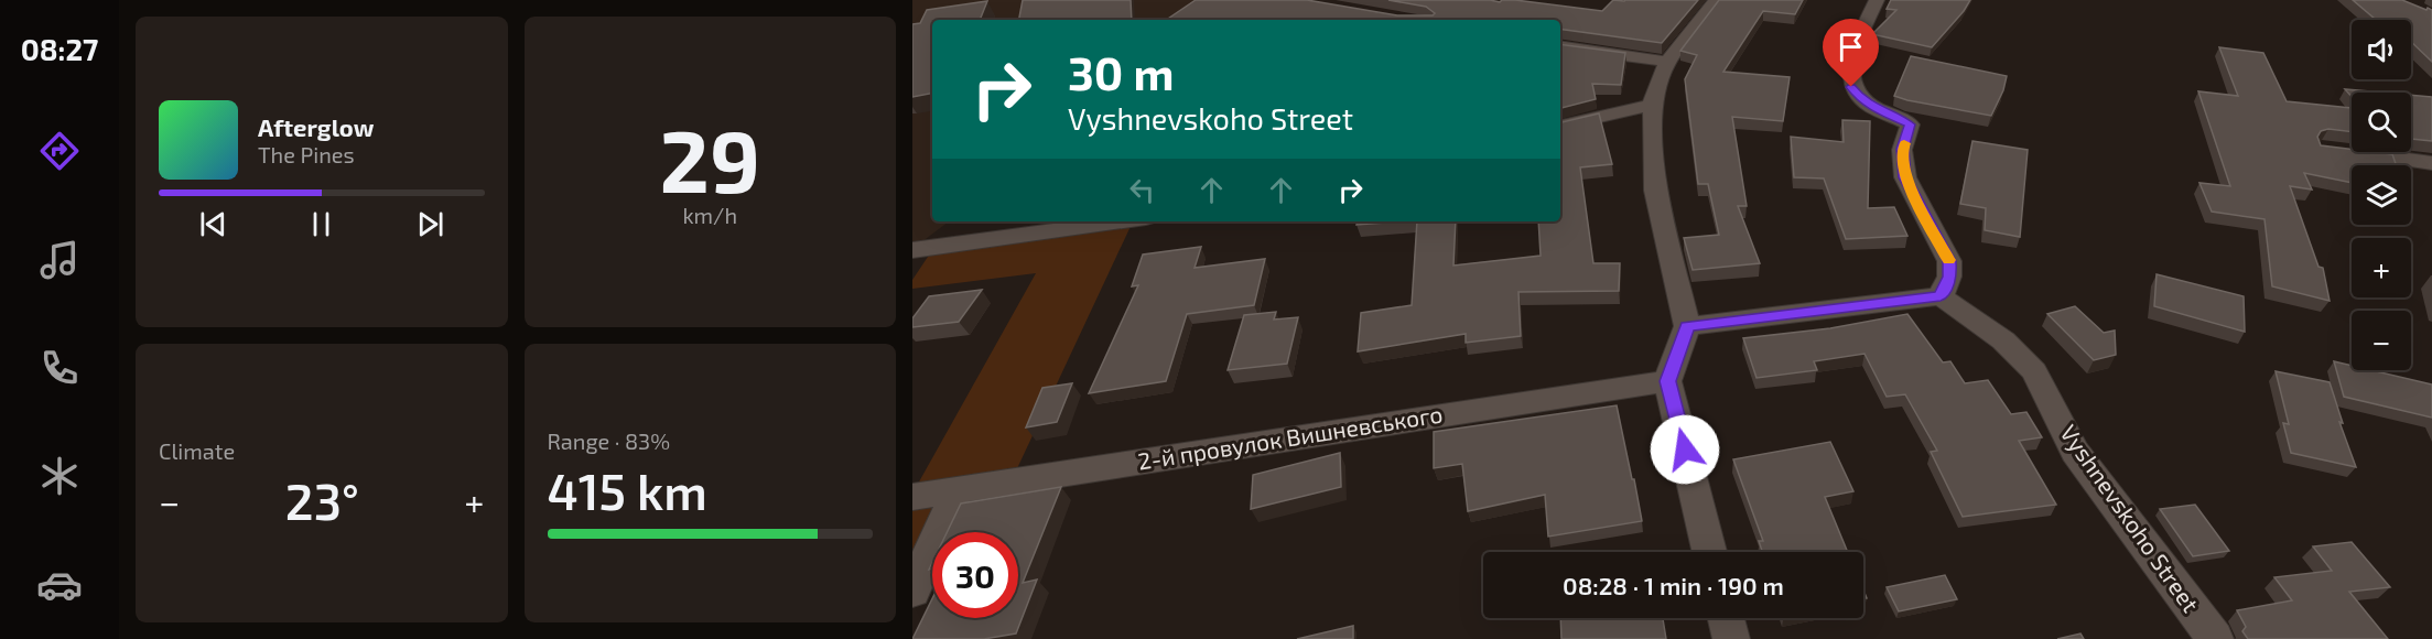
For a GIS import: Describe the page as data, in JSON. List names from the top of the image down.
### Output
{
  "streets": {
    "street": ["2-й провулок Вишневського", "Vyshnevskoho Street"]
  },
  "page": {
    "tabs": "08:27",
    "tile": [
      ["29", "km/h"],
      "Climate",
      ["Range · 83%", "415 km"]
    ],
    "map_buttons": ["+", "−"],
    "turn": ["30 m", "Vyshnevskoho Street"],
    "song": ["Afterglow", "The Pines"],
    "heat": ["−", "23°", "+"],
    "limit": "30",
    "trip": "08:28 · 1 min · 190 m"
  }
}
